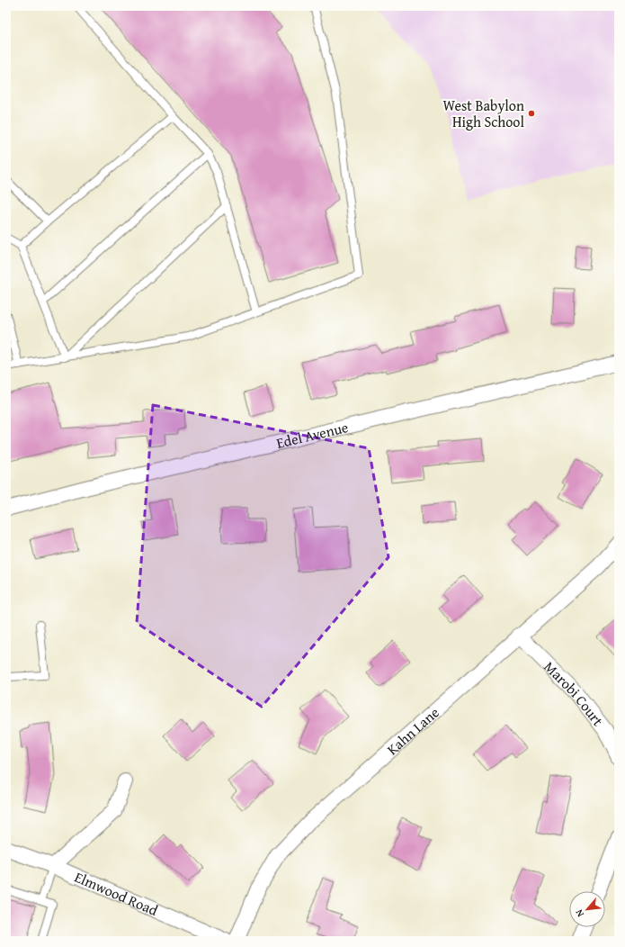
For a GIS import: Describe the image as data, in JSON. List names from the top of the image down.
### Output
{
  "streets": {
    "street": [
      "Edel Avenue",
      "Marobi Court",
      "Kahn Lane",
      "Elmwood Road"
    ]
  },
  "crossings": [
    ["Marobi Court", "Kahn Lane"]
  ],
  "places": ["West Babylon High School"],
  "north": "bottom left"
}
